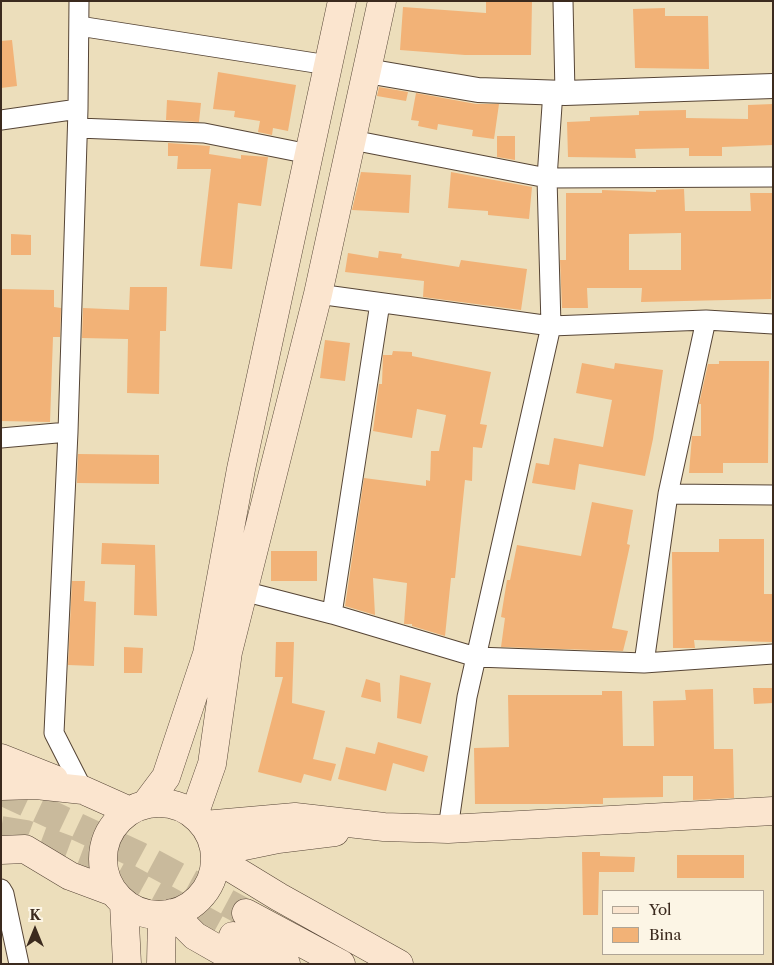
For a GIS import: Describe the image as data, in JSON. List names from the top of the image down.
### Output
{
  "legend": ["Yol", "Bina"],
  "north": "top"
}
